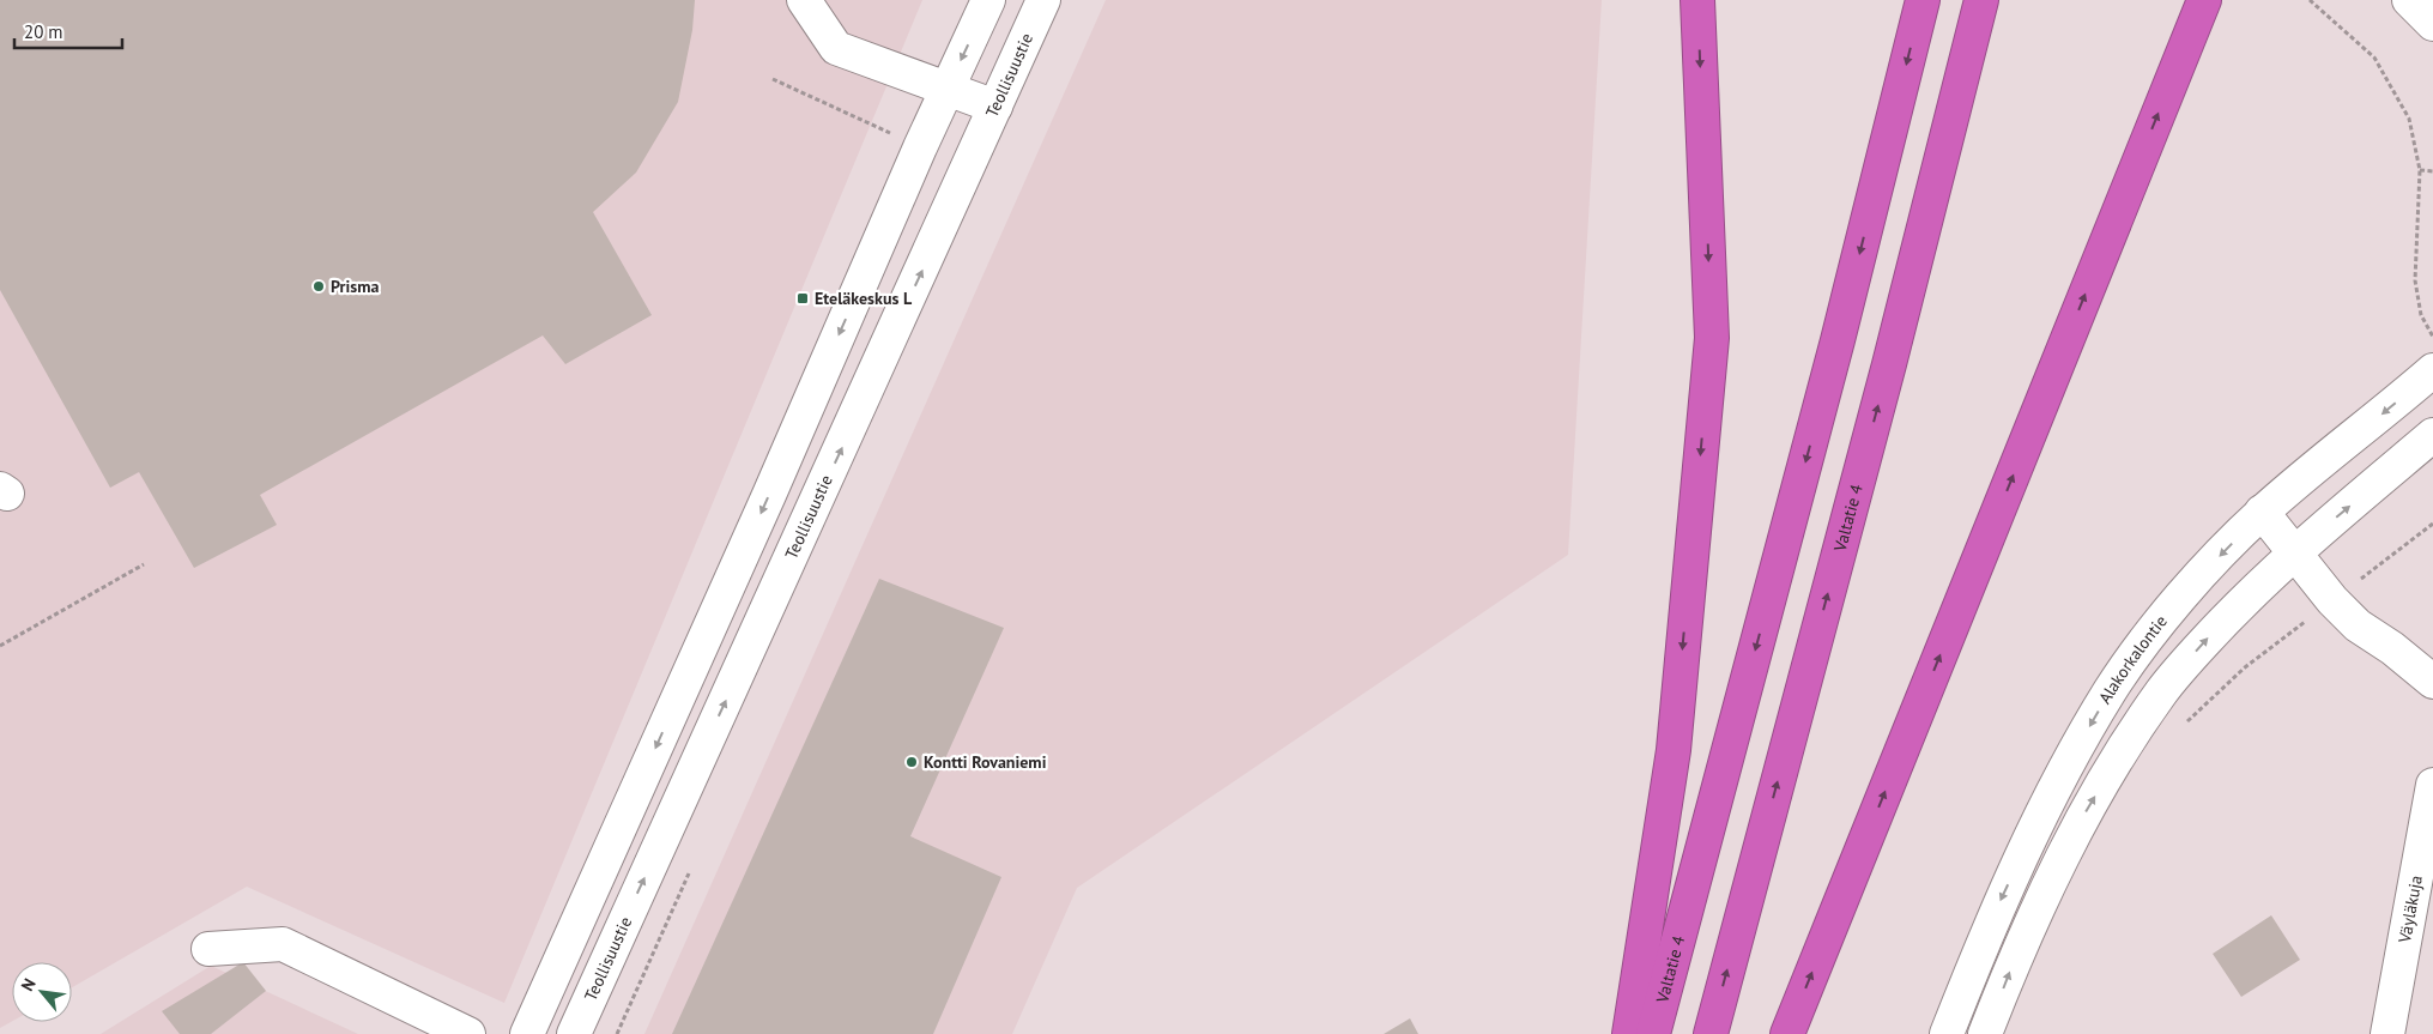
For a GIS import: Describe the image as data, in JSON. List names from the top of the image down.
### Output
{
  "streets": {
    "highway": ["Valtatie 4"],
    "street": ["Teollisuustie", "Alakorkalontie", "Väyläkuja"]
  },
  "places": {
    "other": ["Prisma", "Kontti Rovaniemi"],
    "transit": ["Eteläkeskus L"]
  },
  "scale_bar": "20 m",
  "north": "top left"
}
